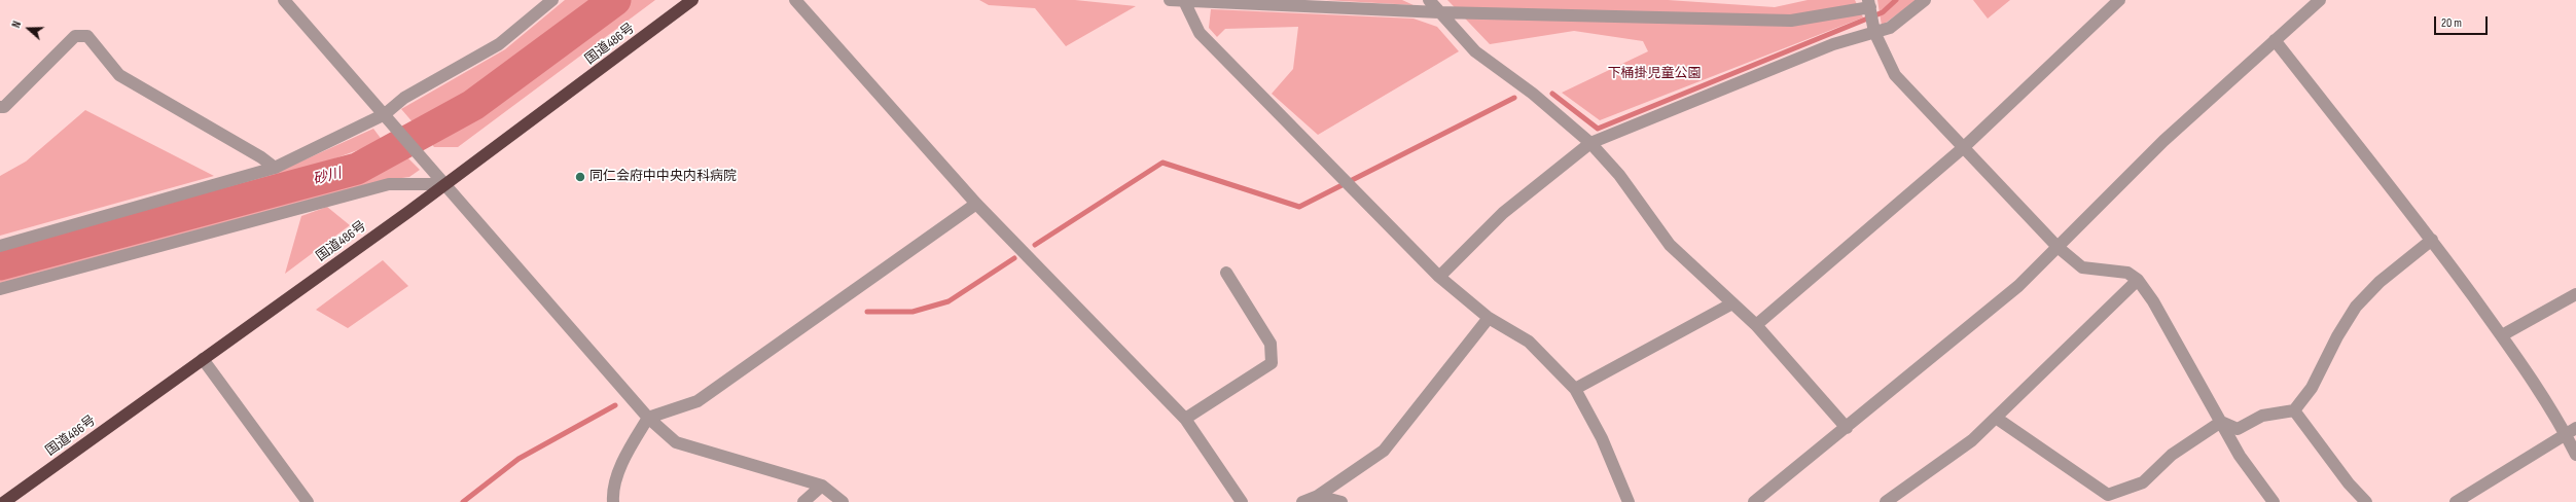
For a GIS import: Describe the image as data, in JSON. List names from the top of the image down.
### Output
{
  "streets": {
    "highway": ["国道486号"]
  },
  "water": ["砂川"],
  "parks": ["下桶掛児童公園"],
  "places": ["同仁会府中中央内科病院"],
  "scale_bar": "20 m",
  "north": "left"
}
